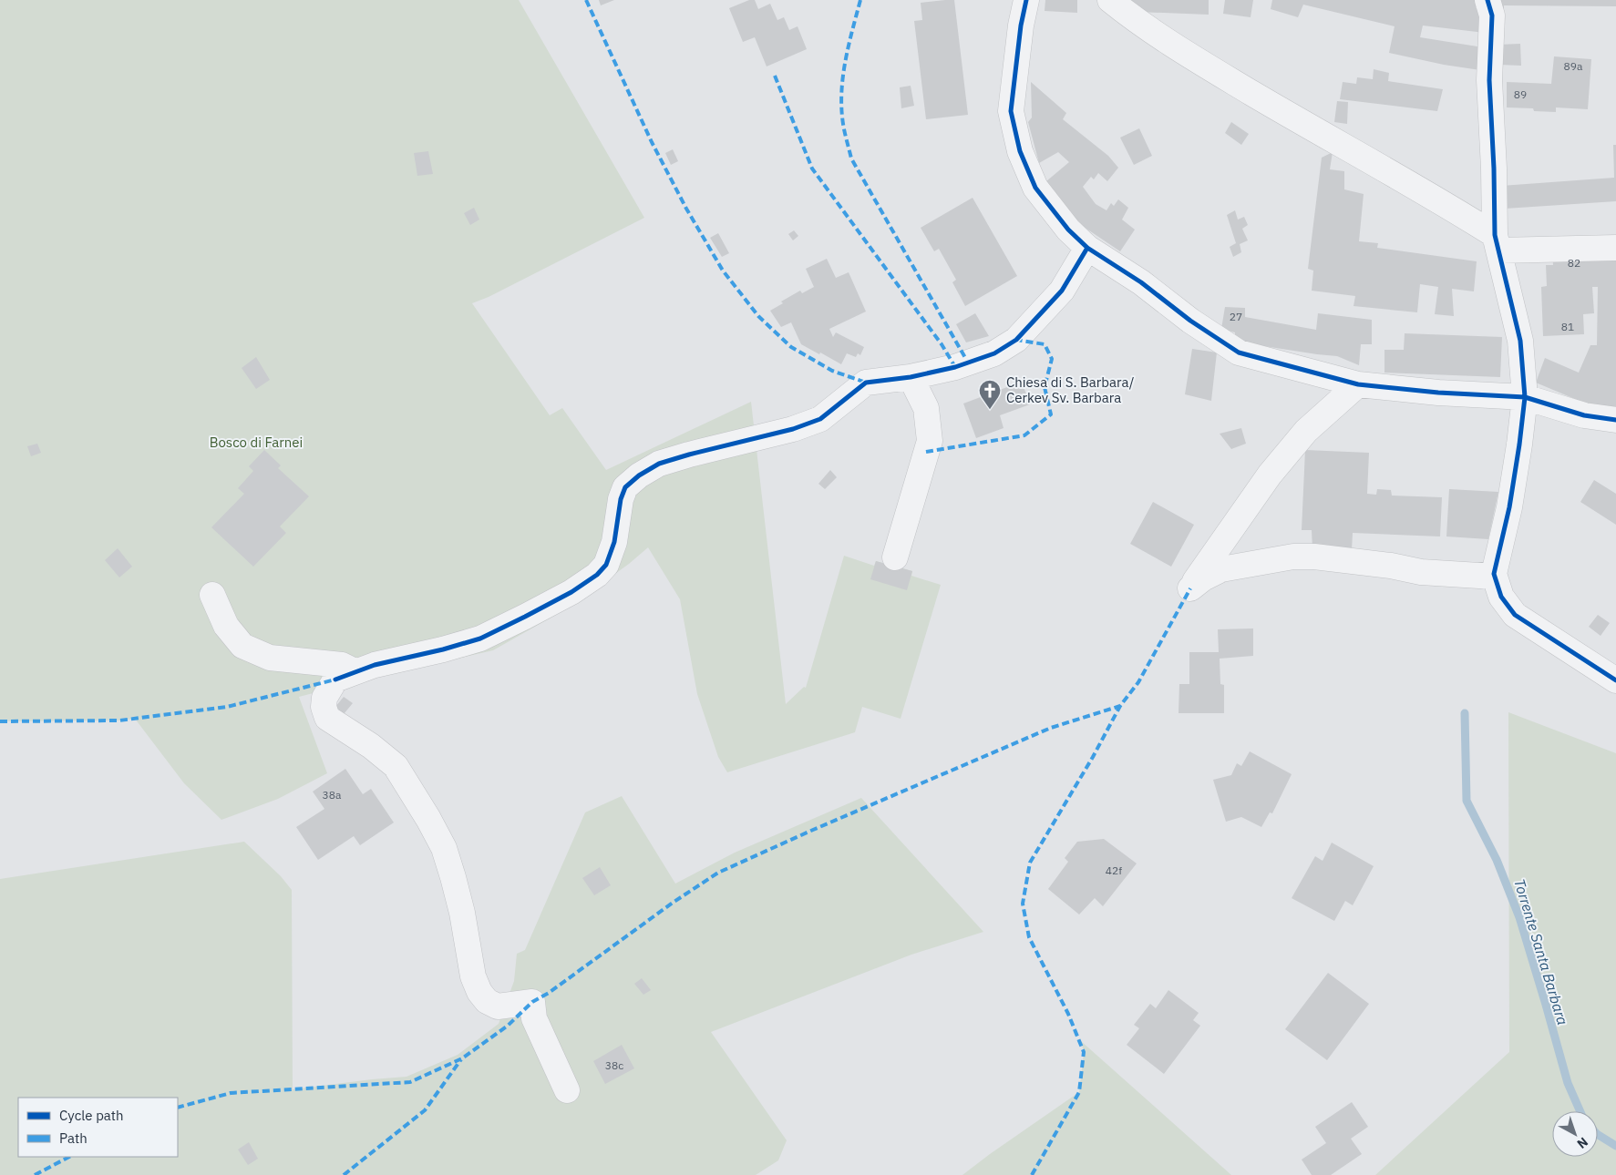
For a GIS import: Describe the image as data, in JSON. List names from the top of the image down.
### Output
{
  "water": ["Torrente Santa Barbara"],
  "parks": ["Bosco di Farnei"],
  "places": {
    "church": ["Chiesa di S. Barbara/ Cerkev Sv. Barbara"]
  },
  "house_numbers": [
    "89a",
    "89",
    "82",
    "27",
    "81",
    "38a",
    "42f",
    "38c"
  ],
  "legend": ["Cycle path", "Path"],
  "north": "bottom right"
}
